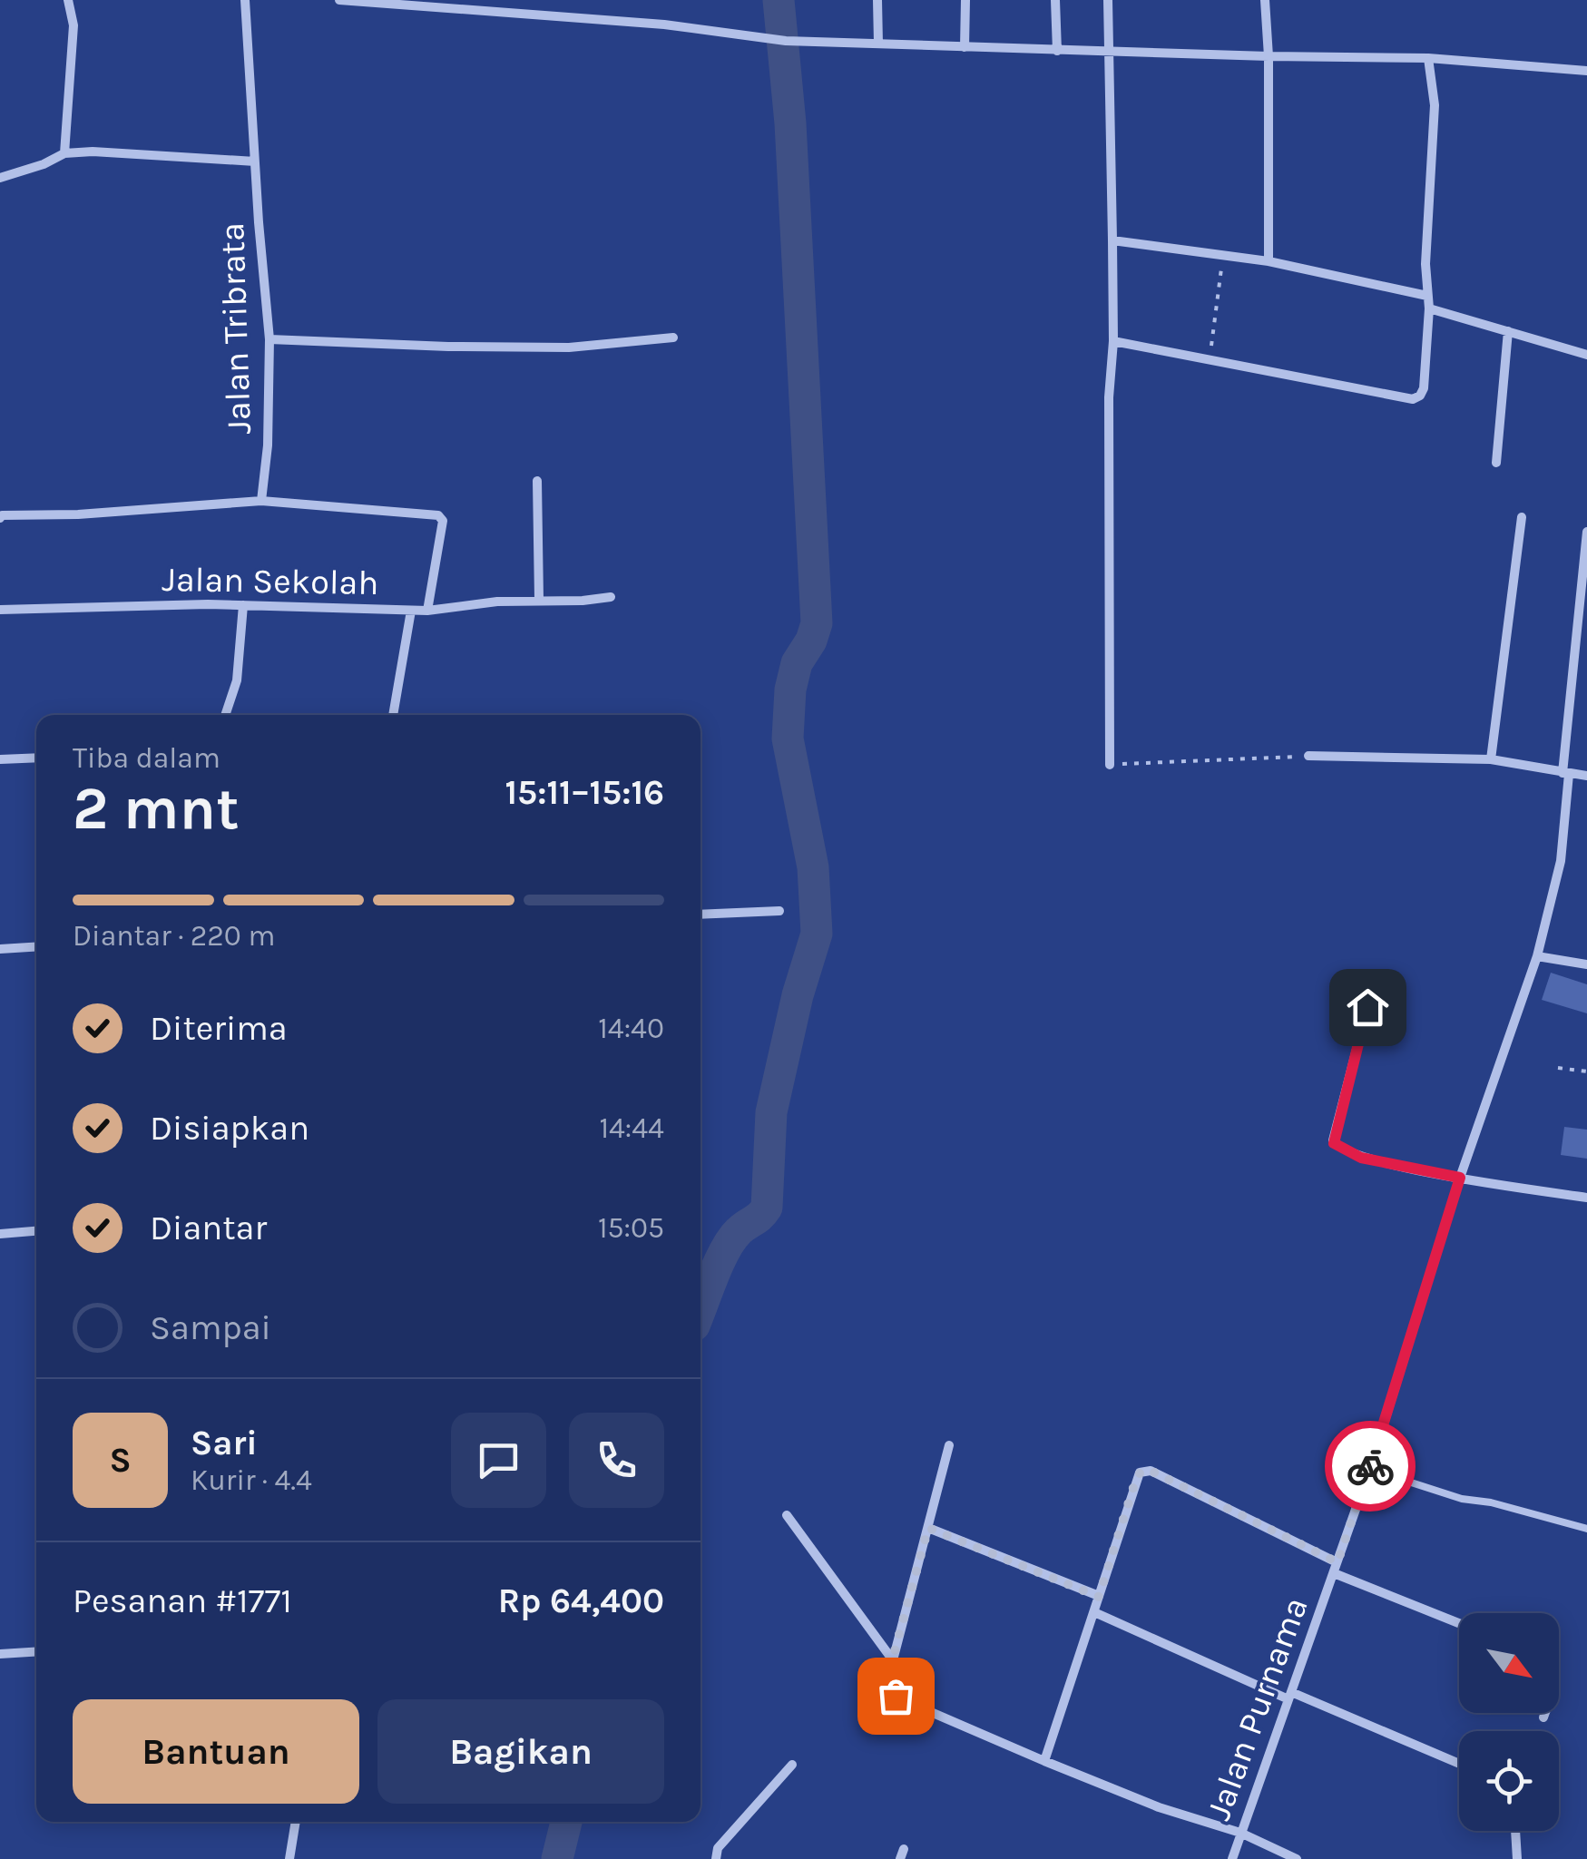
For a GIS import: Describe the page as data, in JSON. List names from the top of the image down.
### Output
{
  "streets": {
    "street": ["Jalan Tribrata", "Jalan Sekolah", "Jalan Purnama"]
  },
  "north": "bottom right",
  "page": {
    "heading": ["2 mnt", "Tiba dalam", "15:11–15:16"],
    "panel": [
      "Sari",
      "Kurir · 4.4",
      "Pesanan #1771",
      "Rp 64,400"
    ],
    "bar": "Diantar · 220 m",
    "list": [
      ["Diterima", "14:40"],
      ["Disiapkan", "14:44"],
      ["Diantar", "15:05"],
      "Sampai"
    ],
    "round": "S",
    "buttons": ["Bantuan", "Bagikan"]
  }
}
